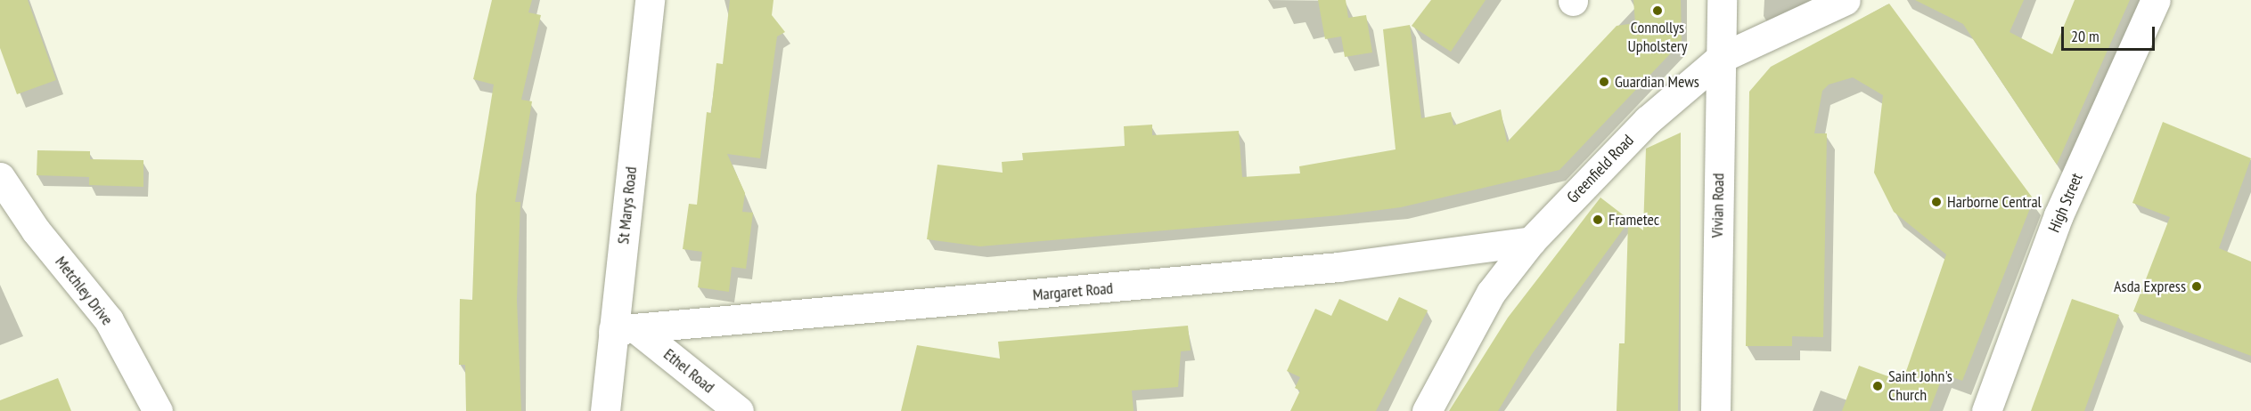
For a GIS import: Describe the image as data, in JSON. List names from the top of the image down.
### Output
{
  "streets": {
    "street": [
      "Greenfield Road",
      "High Street",
      "St Marys Road",
      "Vivian Road",
      "Metchley Drive",
      "Margaret Road",
      "Ethel Road"
    ]
  },
  "crossings": [
    ["Greenfield Road", "Vivian Road"],
    ["Greenfield Road", "Margaret Road"],
    ["St Marys Road", "Margaret Road"],
    ["St Marys Road", "Ethel Road"],
    ["Margaret Road", "Ethel Road"]
  ],
  "places": [
    "Connollys Upholstery",
    "Guardian Mews",
    "Harborne Central",
    "Frametec",
    "Asda Express",
    "Saint John's Church"
  ],
  "scale_bar": "20 m"
}
